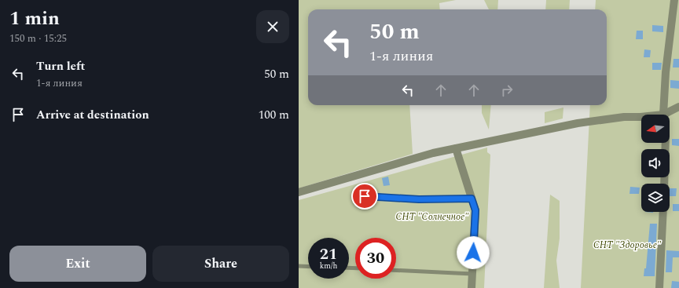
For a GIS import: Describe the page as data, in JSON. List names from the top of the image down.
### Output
{
  "parks": ["СНТ \"Солнечное\"", "СНТ \"Здоровье\""],
  "north": "left",
  "page": {
    "heading": ["1 min", "150 m · 15:25"],
    "turn": ["50 m", "1-я линия"],
    "list": [
      {
        "name": "Turn left",
        "note": "1-я линия",
        "value": "50 m"
      },
      {
        "name": "Arrive at destination",
        "value": "100 m"
      }
    ],
    "speed": "21 km/h",
    "limit": "30",
    "buttons": ["Exit", "Share"]
  }
}
